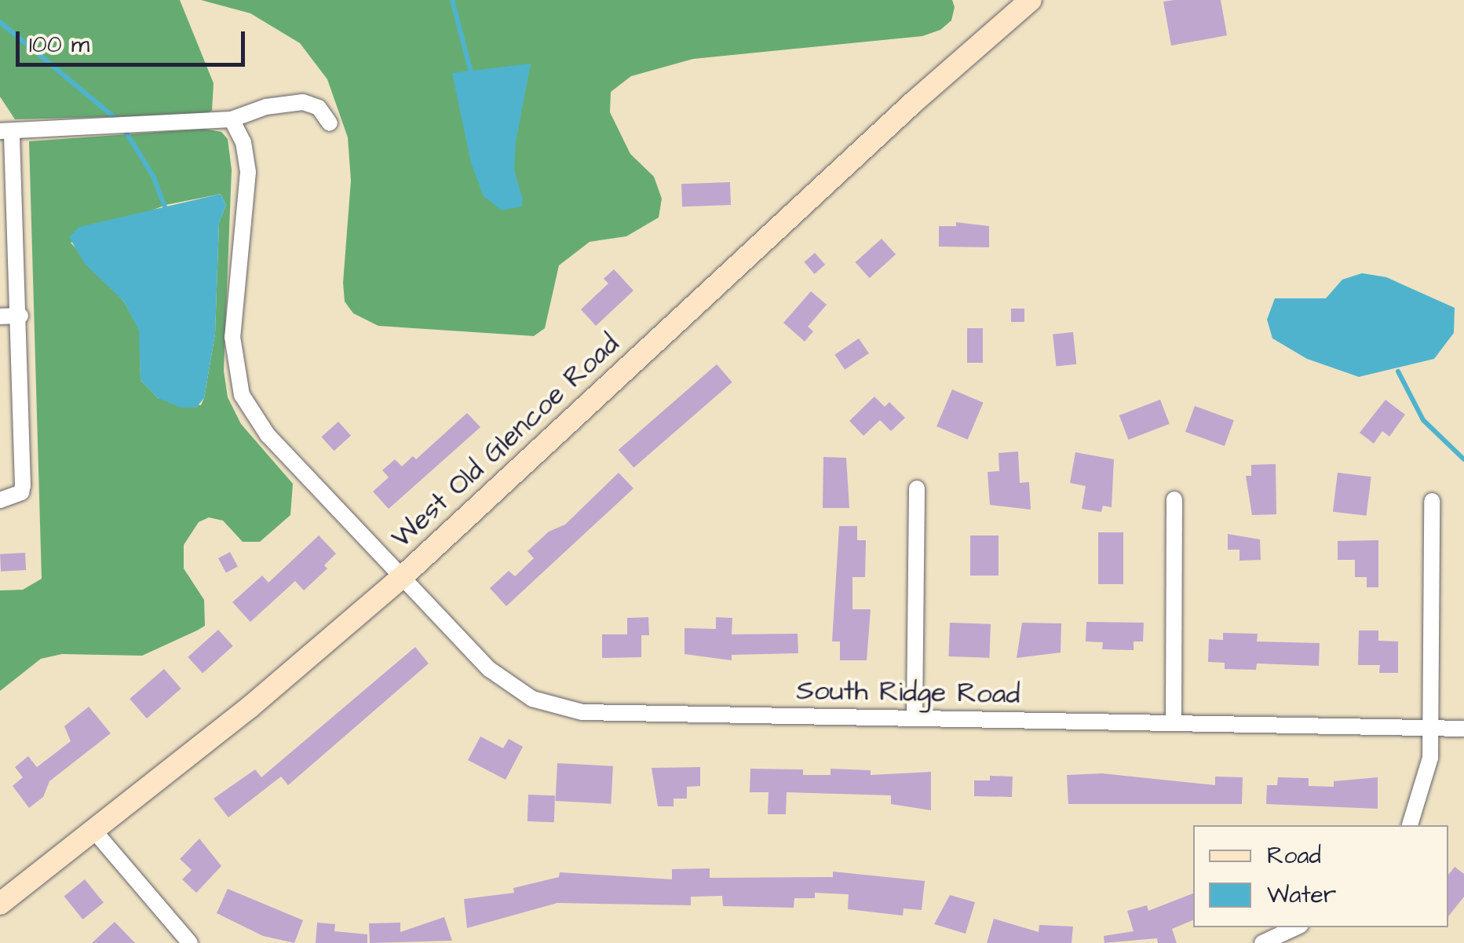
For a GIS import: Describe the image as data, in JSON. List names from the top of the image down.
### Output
{
  "streets": {
    "street": ["West Old Glencoe Road", "South Ridge Road"]
  },
  "crossings": [
    ["West Old Glencoe Road", "South Ridge Road"]
  ],
  "legend": ["Road", "Water"],
  "scale_bar": "100 m"
}
